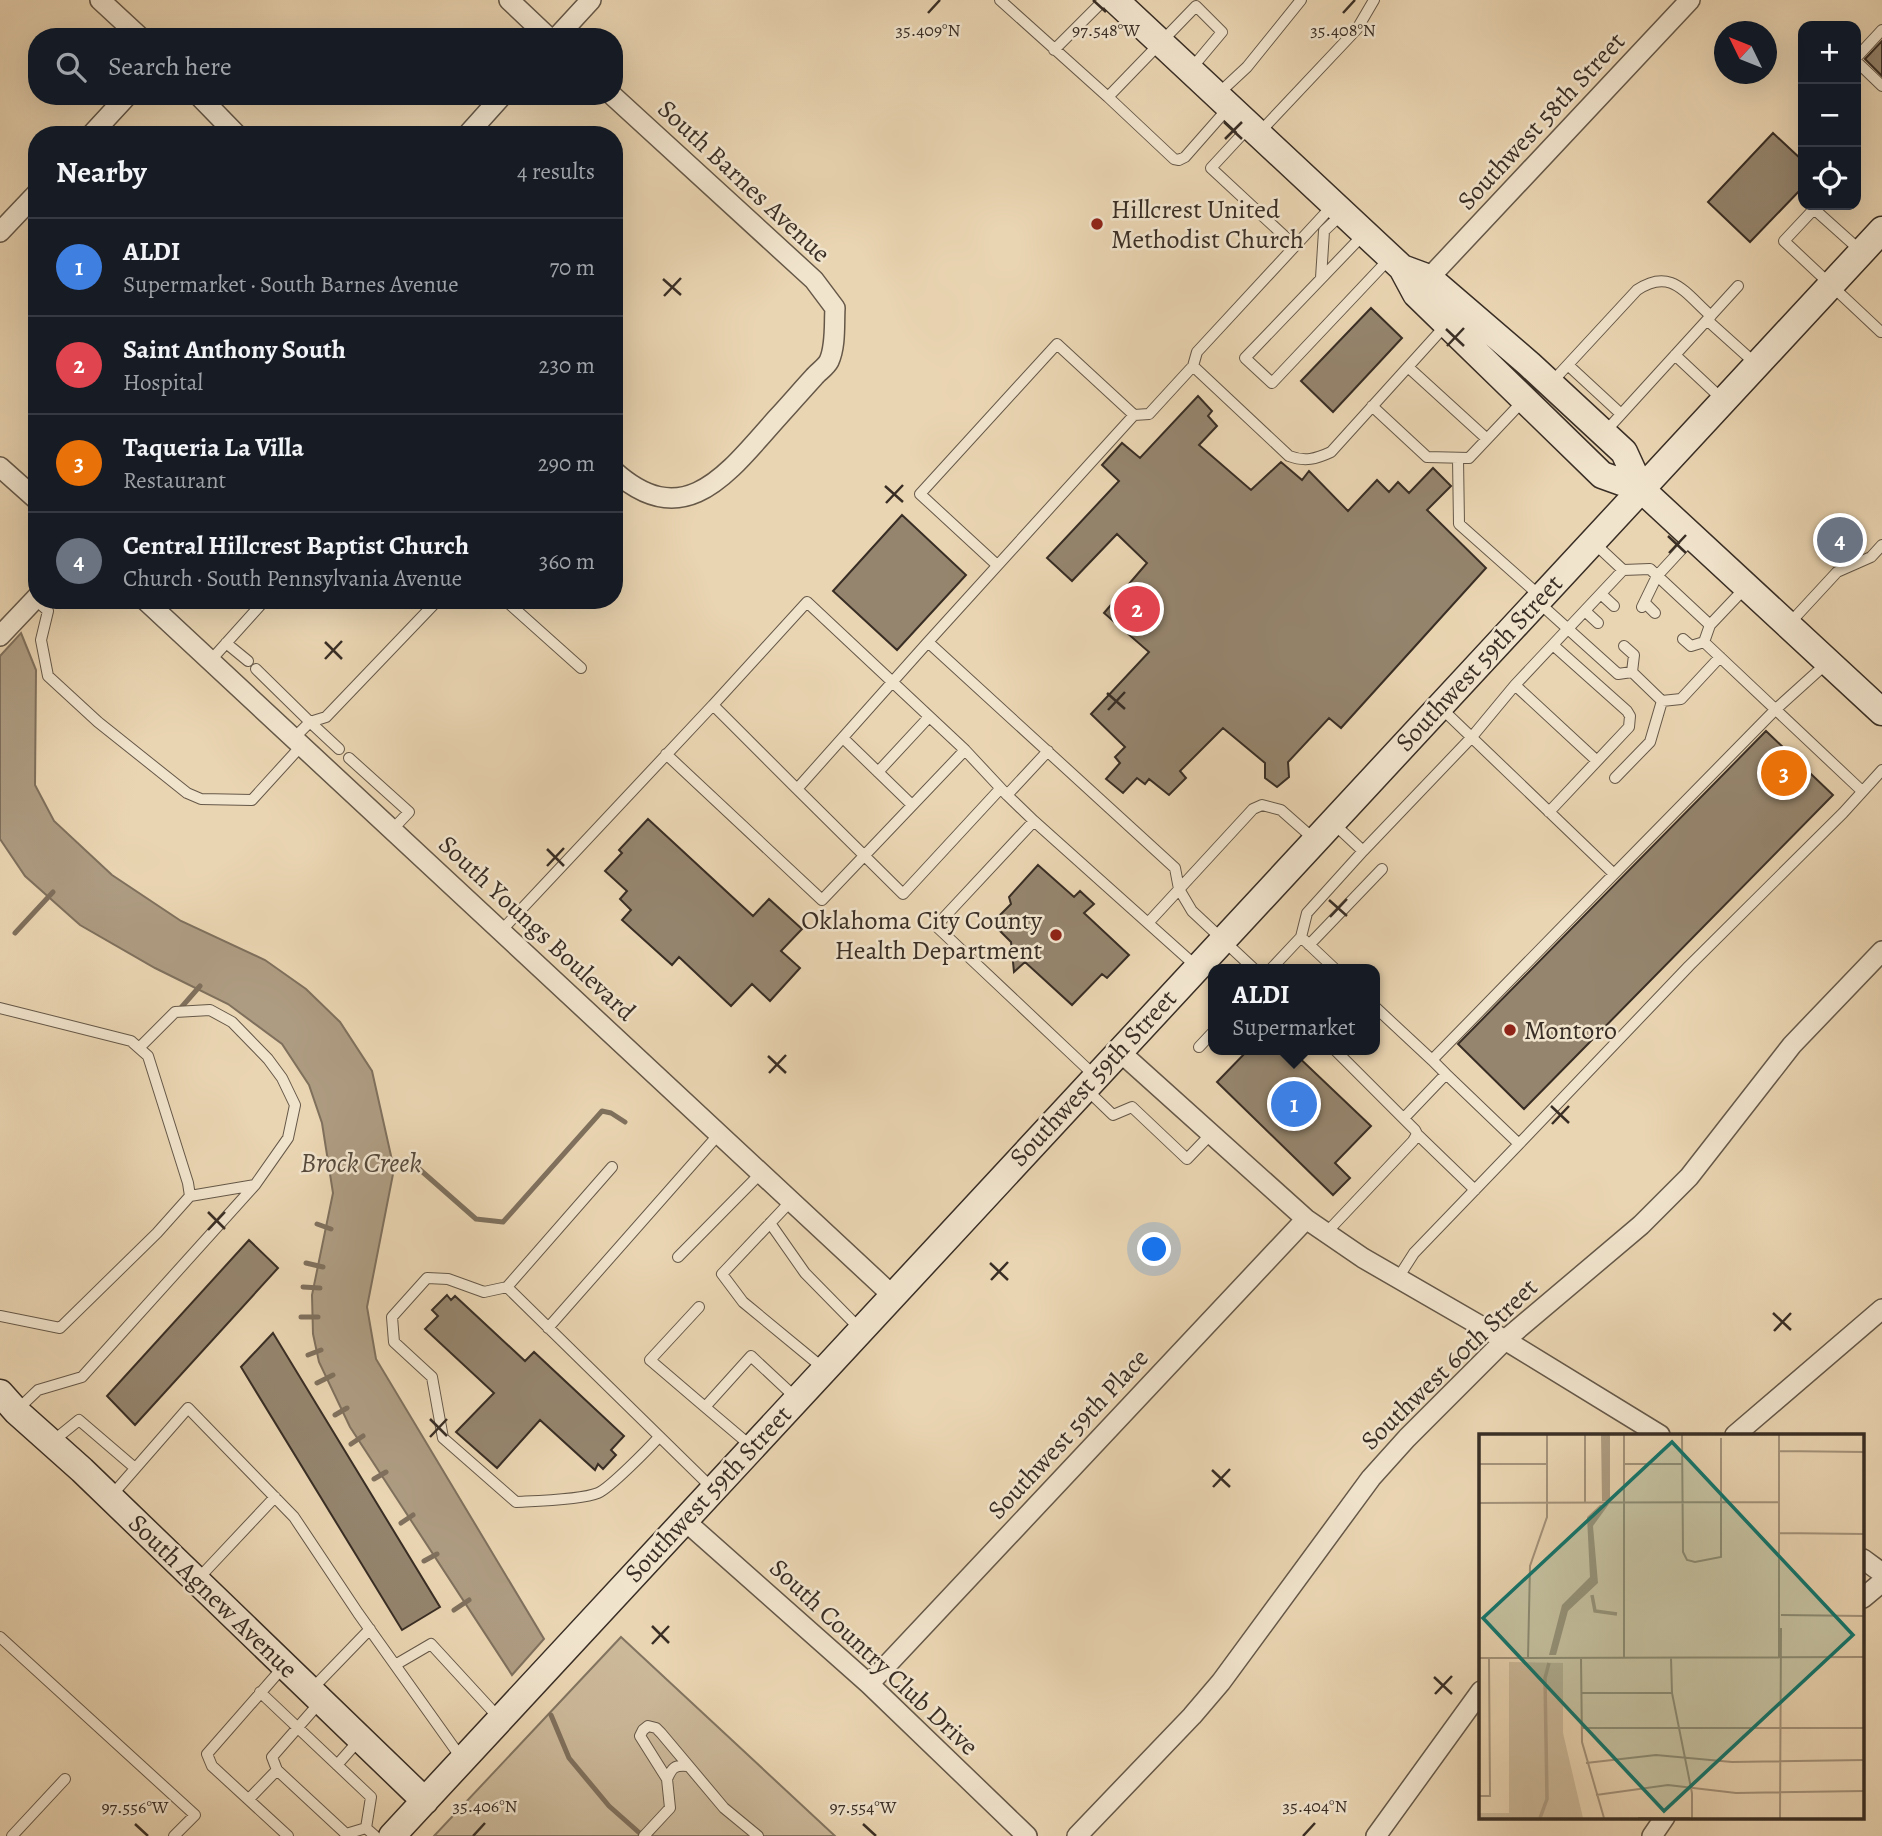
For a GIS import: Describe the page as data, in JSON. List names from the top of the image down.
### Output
{
  "streets": {
    "main road": ["Southwest 59th Street", "South Agnew Avenue"],
    "street": [
      "Southwest 58th Street",
      "South Barnes Avenue",
      "South Youngs Boulevard",
      "Southwest 60th Street",
      "Southwest 59th Place",
      "South Country Club Drive"
    ]
  },
  "crossings": [
    ["Southwest 59th Street", "South Youngs Boulevard"],
    ["Southwest 59th Street", "South Agnew Avenue"],
    ["Southwest 59th Street", "South Country Club Drive"],
    ["Southwest 59th Place", "South Country Club Drive"]
  ],
  "water": ["Brock Creek"],
  "places": ["Hillcrest United Methodist Church", "Oklahoma City County Health Department", "Montoro"],
  "north": "top left",
  "page": {
    "map_buttons": ["+", "−"],
    "search": "Search here",
    "heading": ["Nearby", "4 results"],
    "list": [
      {
        "mark": "1",
        "name": "ALDI",
        "note": "Supermarket · South Barnes Avenue",
        "value": "70 m"
      },
      {
        "mark": "2",
        "name": "Saint Anthony South",
        "note": "Hospital",
        "value": "230 m"
      },
      {
        "mark": "3",
        "name": "Taqueria La Villa",
        "note": "Restaurant",
        "value": "290 m"
      },
      {
        "mark": "4",
        "name": "Central Hillcrest Baptist Church",
        "note": "Church · South Pennsylvania Avenue",
        "value": "360 m"
      }
    ],
    "pins": [
      "4",
      "2",
      "3",
      "1"
    ],
    "popup": ["ALDI", "Supermarket"]
  },
  "coordinates": [
    "97.548°W",
    "35.409°N",
    "35.408°N",
    "35.406°N",
    "35.404°N",
    "97.556°W",
    "97.554°W"
  ]
}
